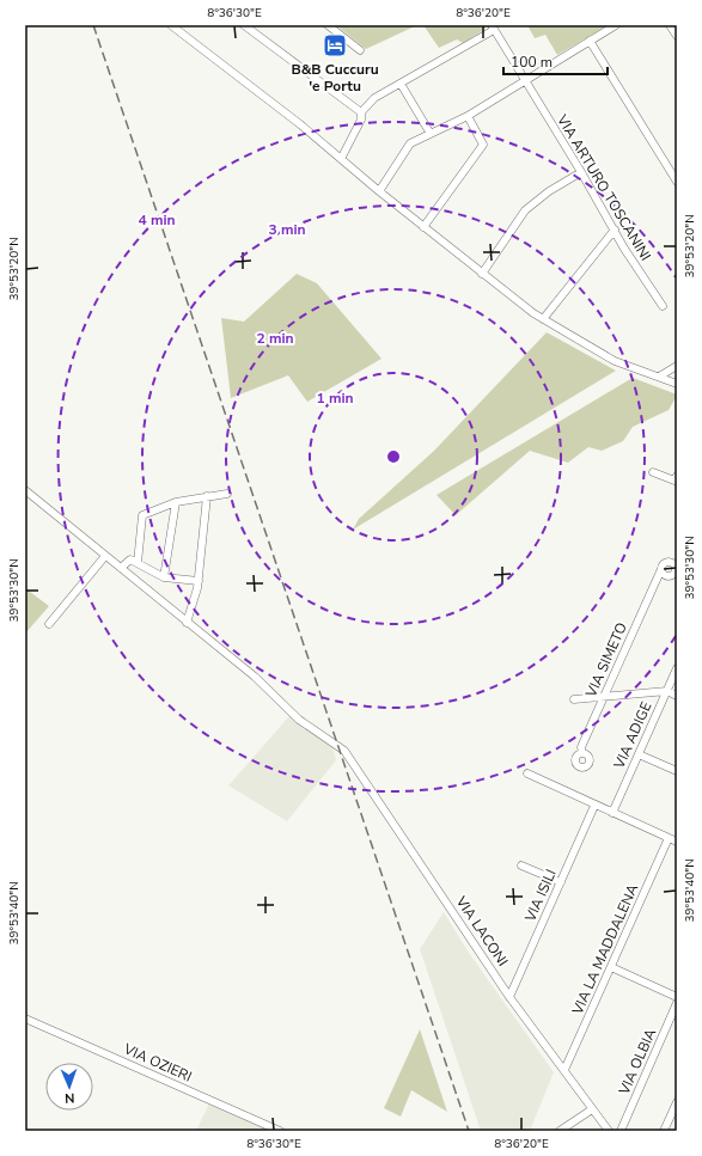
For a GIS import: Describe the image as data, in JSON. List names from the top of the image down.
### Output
{
  "streets": {
    "street": [
      "VIA ARTURO TOSCANINI",
      "VIA SIMETO",
      "VIA ADIGE",
      "VIA ISILI",
      "VIA LACONI",
      "VIA LA MADDALENA",
      "VIA OLBIA",
      "VIA OZIERI"
    ]
  },
  "crossings": [
    ["VIA ISILI", "VIA LACONI"],
    ["VIA LACONI", "VIA LA MADDALENA"]
  ],
  "places": {
    "hotel": ["B&B Cuccuru 'e Portu"]
  },
  "scale_bar": "100 m",
  "north": "bottom",
  "coordinates": [
    "8°36'30\"E",
    "8°36'20\"E",
    "39°53'20\"N",
    "39°53'30\"N",
    "39°53'40\"N"
  ],
  "rings": [
    "4 min",
    "3 min",
    "2 min",
    "1 min"
  ]
}
